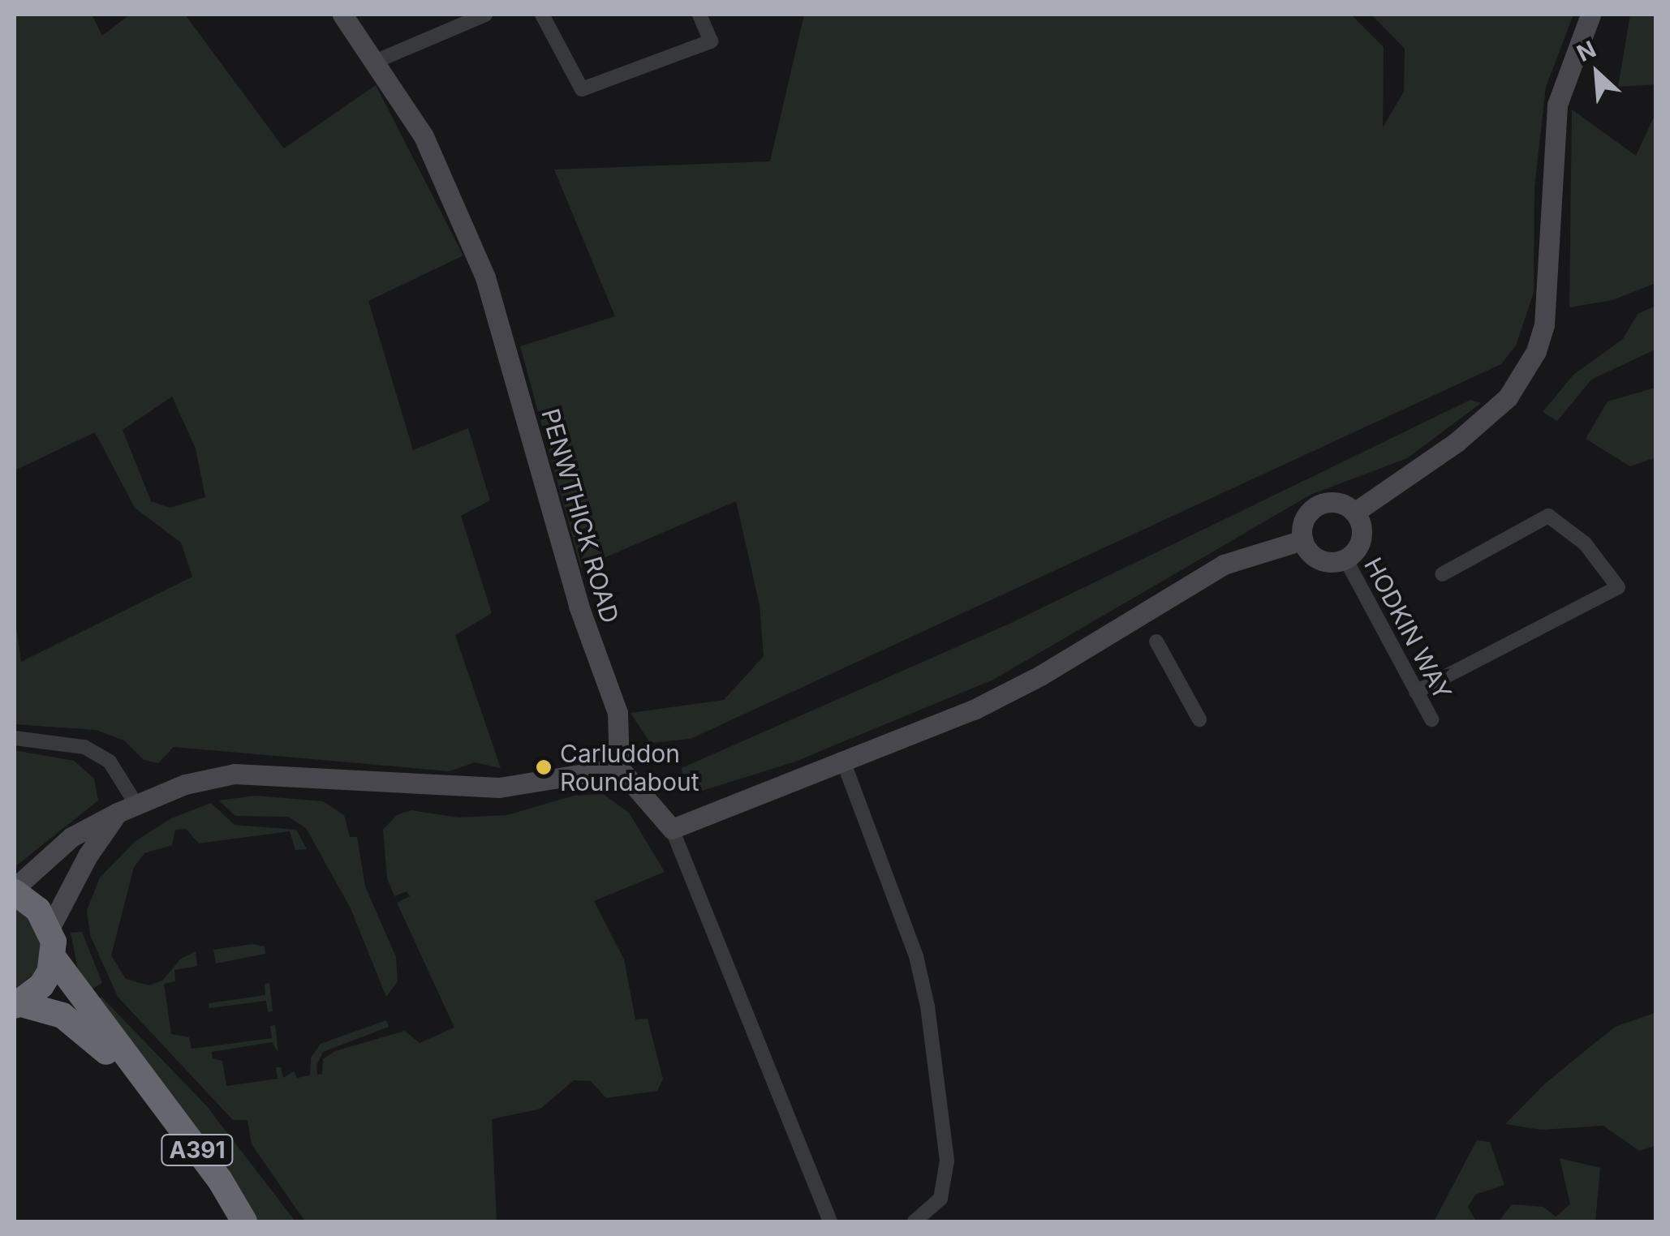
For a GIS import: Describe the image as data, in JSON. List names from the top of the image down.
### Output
{
  "streets": {
    "highway": ["A391"],
    "main road": ["PENWTHICK ROAD"],
    "street": ["HODKIN WAY"]
  },
  "places": ["Carluddon Roundabout"],
  "north": "top left"
}
